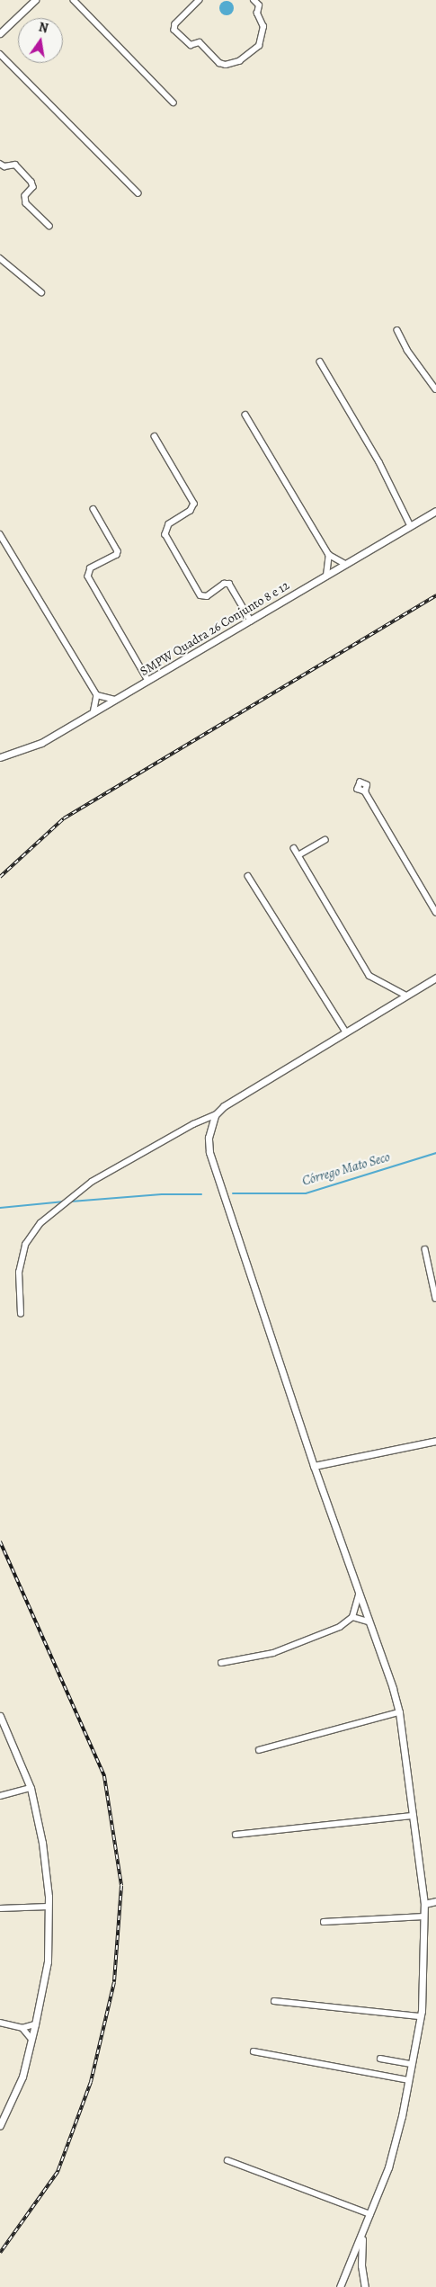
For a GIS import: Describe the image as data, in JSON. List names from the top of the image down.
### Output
{
  "streets": {
    "street": ["SMPW Quadra 26 Conjunto 8 e 12"]
  },
  "water": ["Córrego Mato Seco"],
  "north": "top"
}
